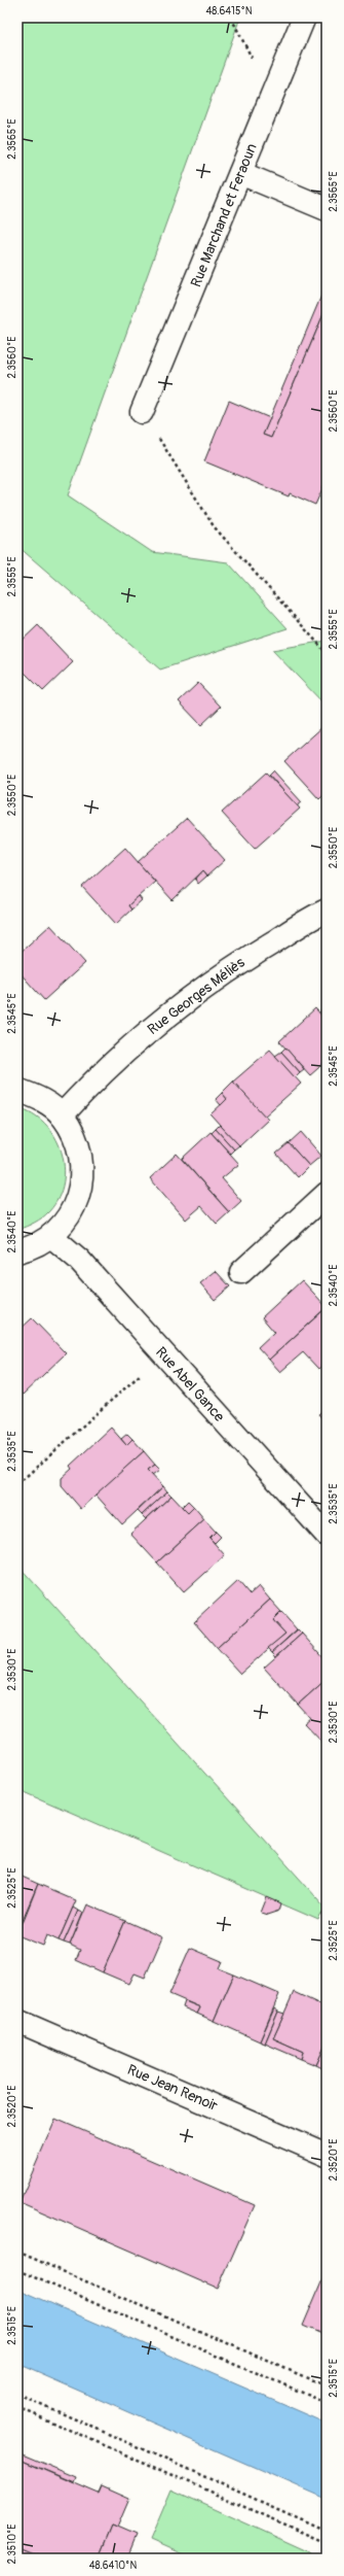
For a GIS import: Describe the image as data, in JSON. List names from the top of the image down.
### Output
{
  "streets": {
    "street": [
      "Rue Marchand et Feraoun",
      "Rue Georges Méliès",
      "Rue Abel Gance",
      "Rue Jean Renoir"
    ]
  },
  "coordinates": [
    "48.6415°N",
    "2.3565°E",
    "2.3560°E",
    "2.3555°E",
    "2.3550°E",
    "2.3545°E",
    "2.3540°E",
    "2.3535°E",
    "2.3530°E",
    "2.3525°E",
    "2.3520°E",
    "2.3515°E",
    "2.3510°E",
    "48.6410°N"
  ]
}
